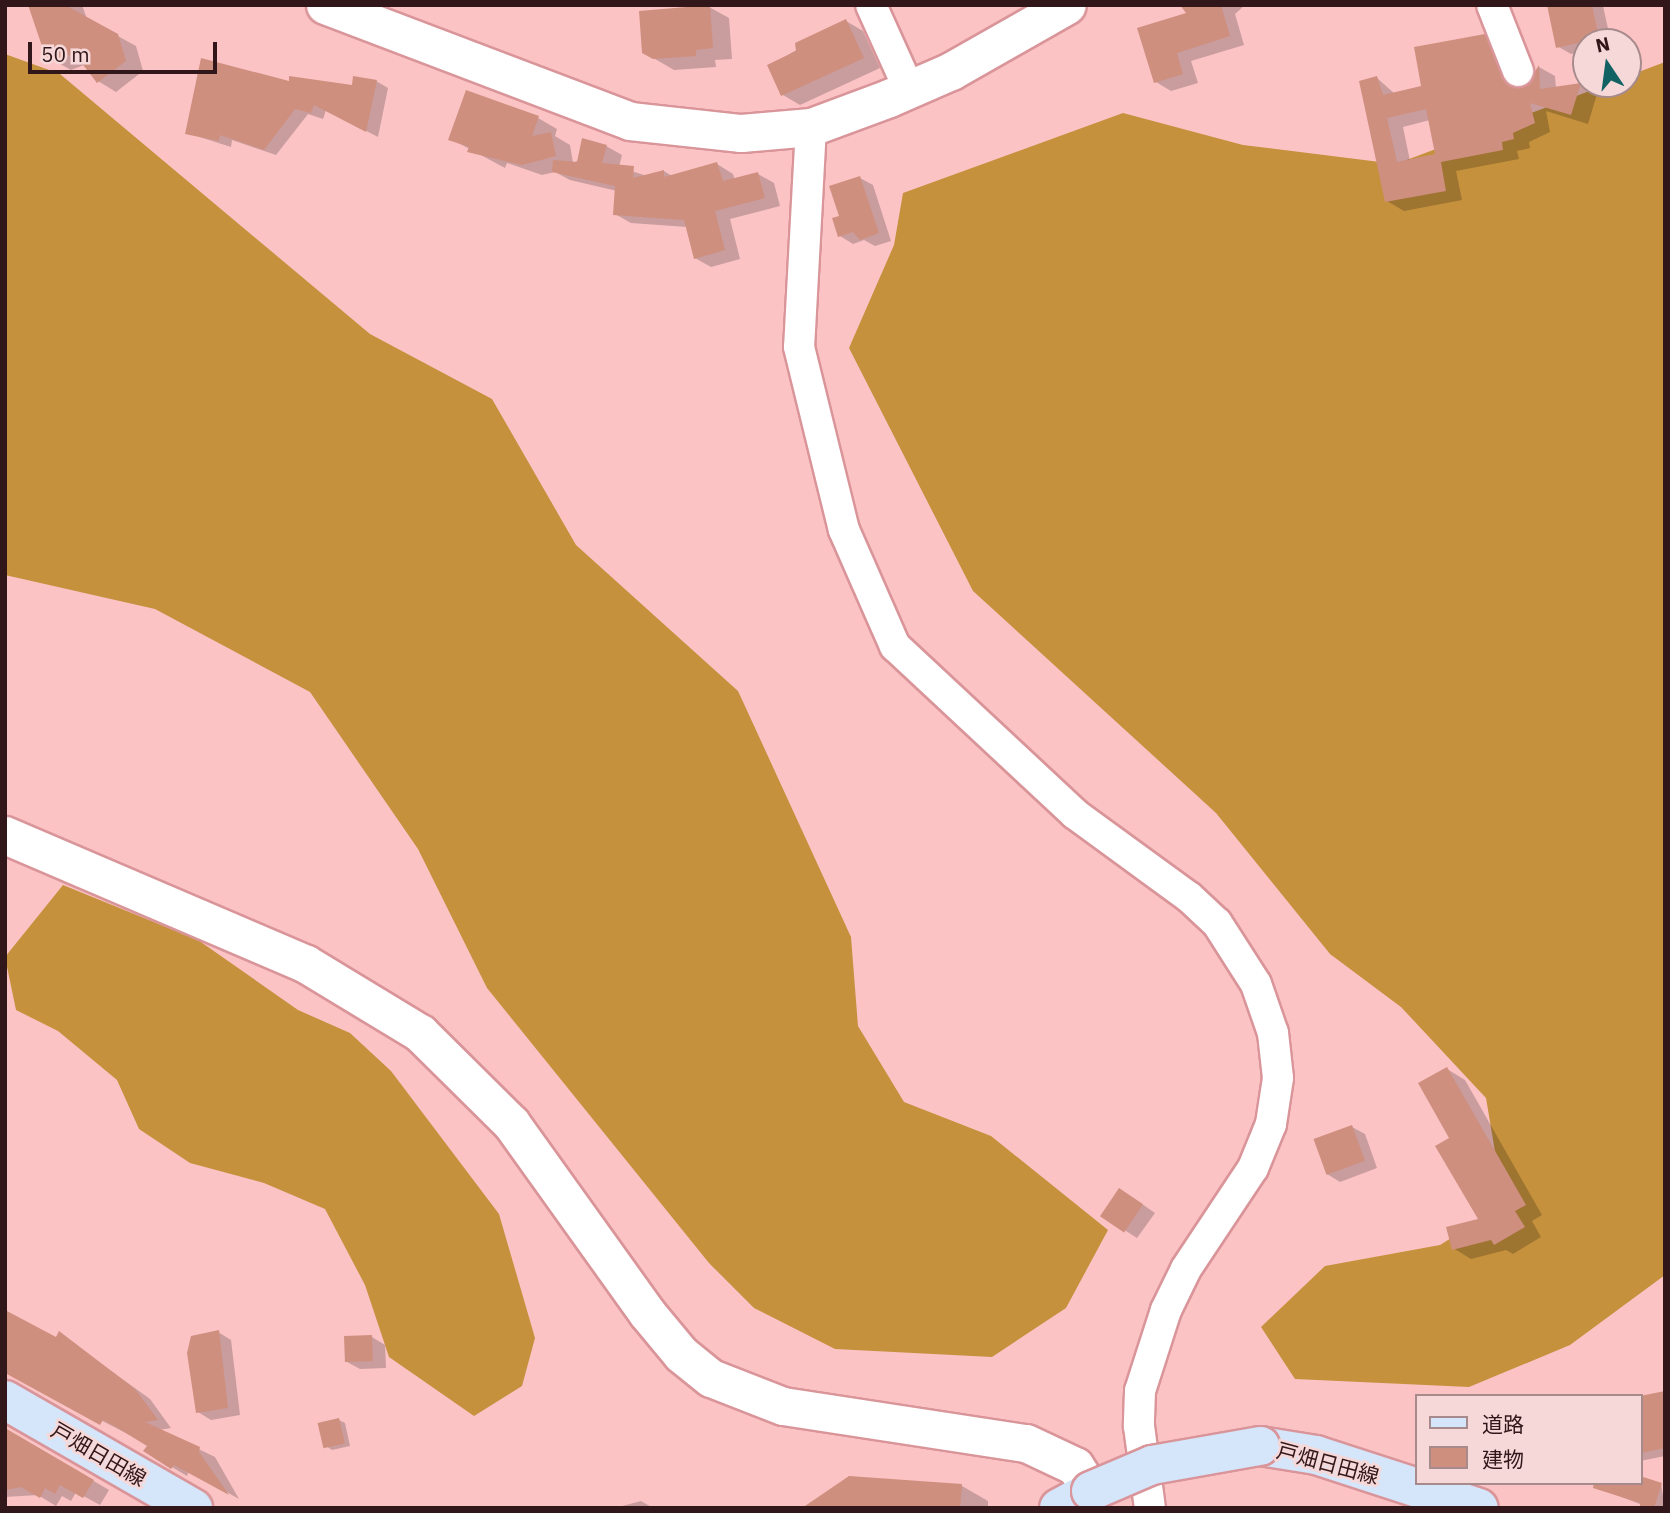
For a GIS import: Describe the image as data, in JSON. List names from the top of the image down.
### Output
{
  "streets": {
    "main road": ["戸畑日田線"]
  },
  "legend": ["道路", "建物"],
  "scale_bar": "50 m",
  "north": "top"
}
